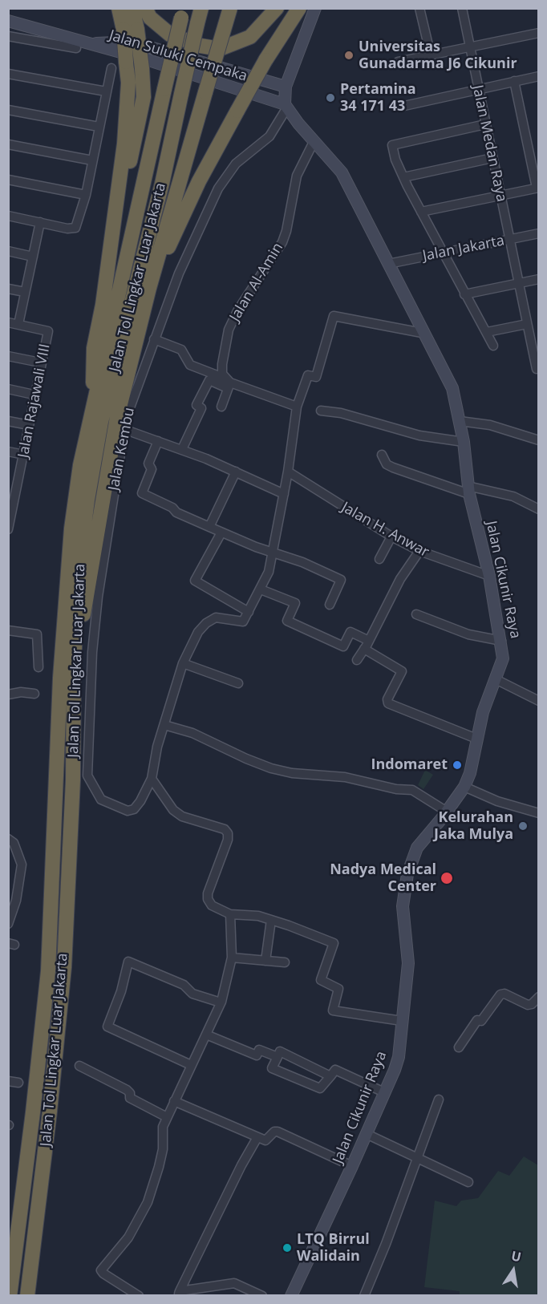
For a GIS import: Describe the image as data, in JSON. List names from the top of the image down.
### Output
{
  "streets": {
    "highway": ["Jalan Tol Lingkar Luar Jakarta"],
    "street": [
      "Jalan Suluki Cempaka",
      "Jalan Medan Raya",
      "Jalan Jakarta",
      "Jalan Al-Amin",
      "Jalan Rajawali VIII",
      "Jalan Kembu",
      "Jalan H. Anwar",
      "Jalan Cikunir Raya"
    ]
  },
  "crossings": [
    ["Jalan Suluki Cempaka", "Jalan Kembu"],
    ["Jalan Suluki Cempaka", "Jalan Cikunir Raya"],
    ["Jalan Medan Raya", "Jalan Jakarta"],
    ["Jalan Jakarta", "Jalan Cikunir Raya"],
    ["Jalan Al-Amin", "Jalan Cikunir Raya"],
    ["Jalan Kembu", "Jalan Cikunir Raya"],
    ["Jalan H. Anwar", "Jalan Cikunir Raya"]
  ],
  "places": [
    "Universitas Gunadarma J6 Cikunir",
    "Pertamina 34 171 43",
    "Indomaret",
    "Kelurahan Jaka Mulya",
    "Nadya Medical Center",
    "LTQ Birrul Walidain"
  ],
  "north": "top"
}
